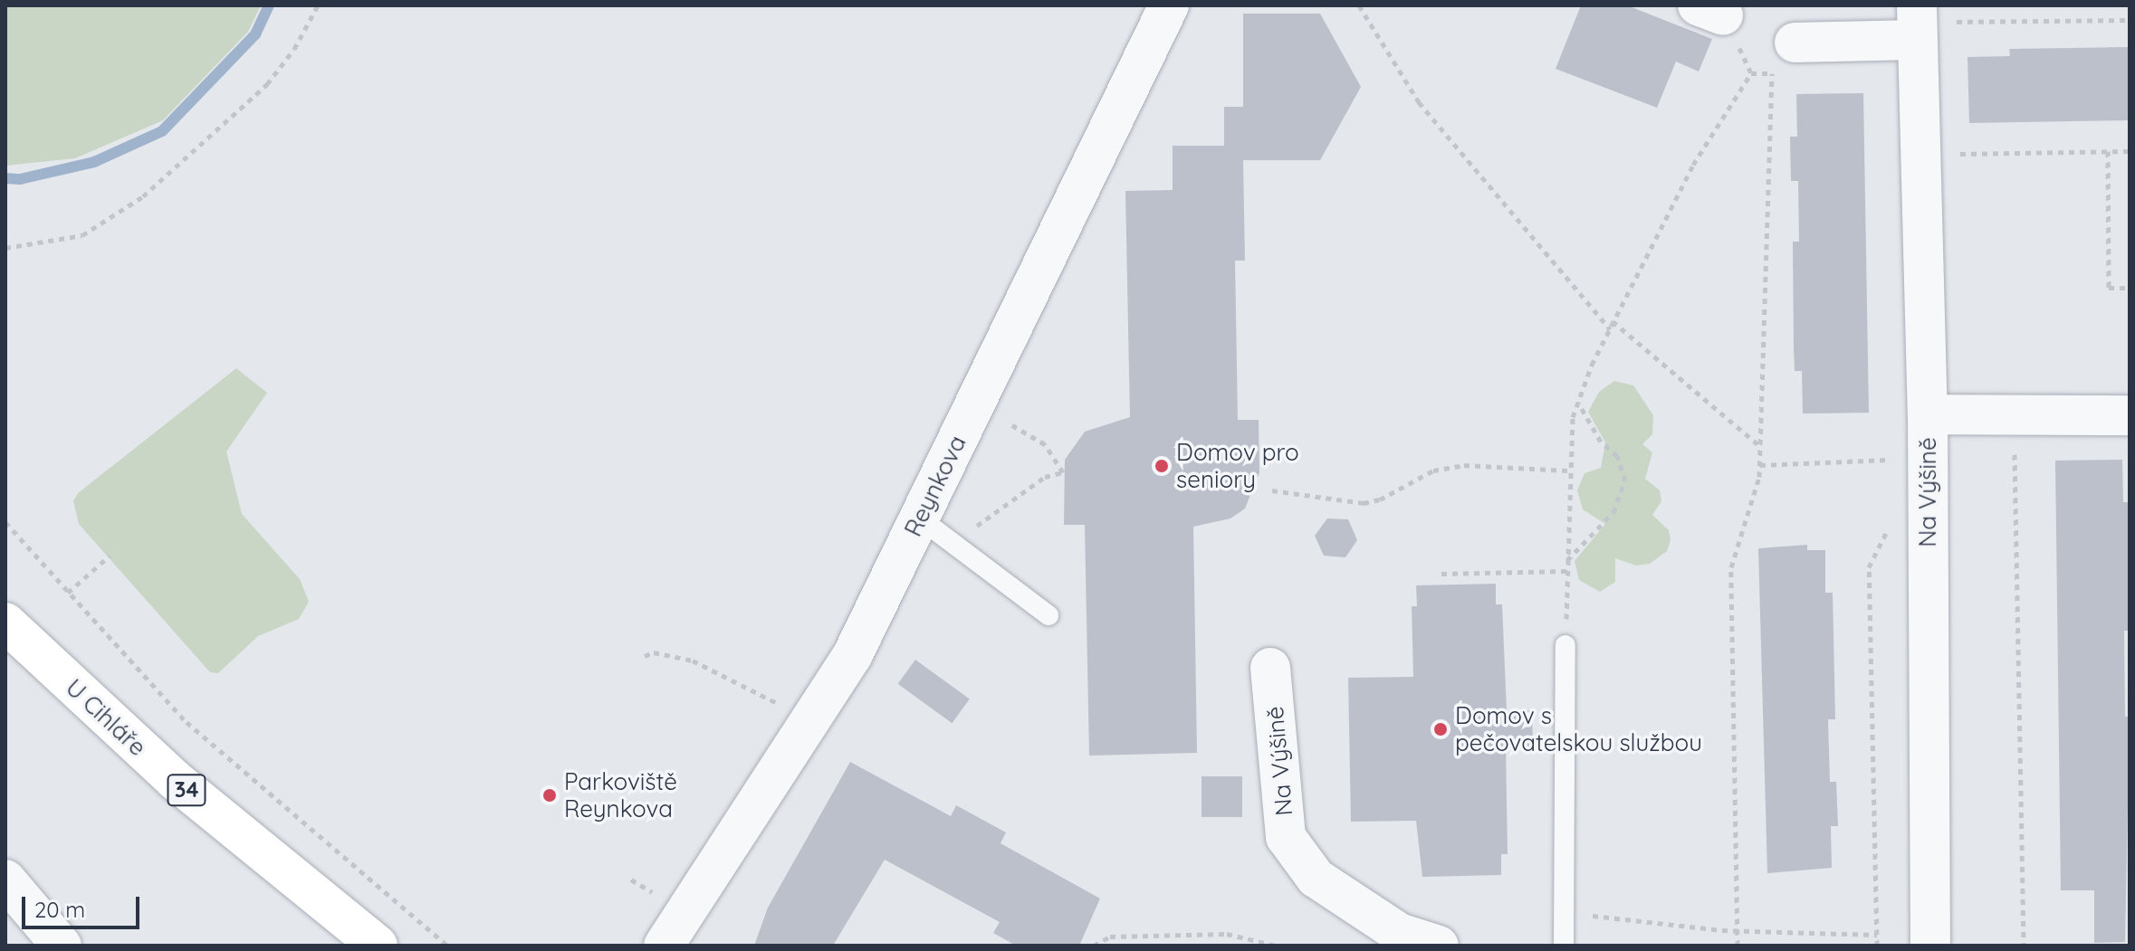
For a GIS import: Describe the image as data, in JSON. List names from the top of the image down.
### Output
{
  "streets": {
    "main road": ["U Cihláře", "34"],
    "street": ["Reynkova", "Na Výšině"]
  },
  "places": ["Domov pro seniory", "Domov s pečovatelskou službou", "Parkoviště Reynkova"],
  "scale_bar": "20 m"
}
